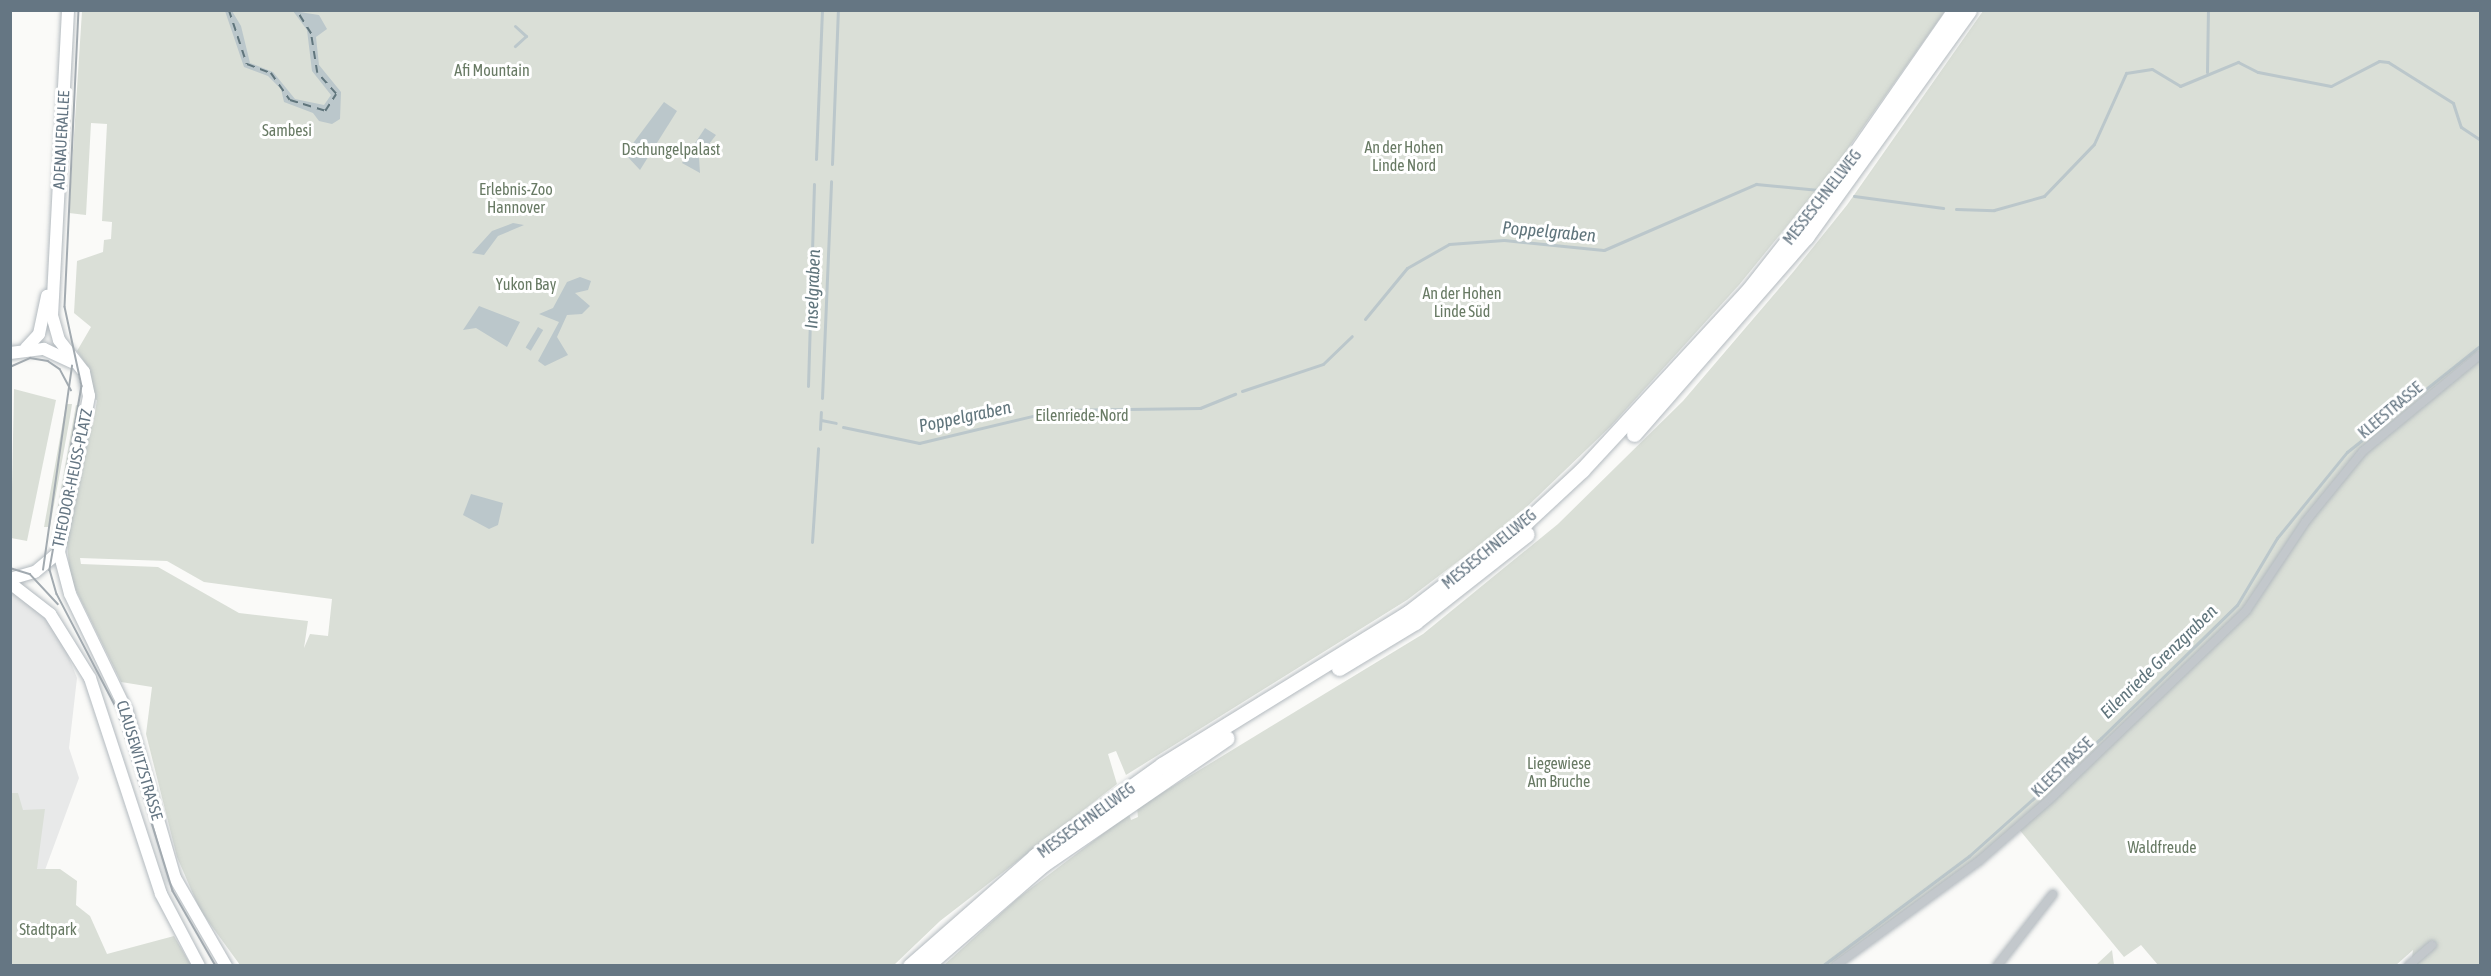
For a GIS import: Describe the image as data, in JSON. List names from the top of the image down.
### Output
{
  "streets": {
    "highway": ["MESSESCHNELLWEG"],
    "street": [
      "ADENAUERALLEE",
      "KLEESTRASSE",
      "THEODOR-HEUSS-PLATZ",
      "CLAUSEWITZSTRASSE"
    ]
  },
  "crossings": [
    ["ADENAUERALLEE", "THEODOR-HEUSS-PLATZ"],
    ["THEODOR-HEUSS-PLATZ", "CLAUSEWITZSTRASSE"]
  ],
  "water": ["Poppelgraben", "Inselgraben", "Eilenriede Grenzgraben"],
  "parks": [
    "Afi Mountain",
    "Sambesi",
    "An der Hohen Linde Nord",
    "Dschungelpalast",
    "Erlebnis-Zoo Hannover",
    "Yukon Bay",
    "An der Hohen Linde Süd",
    "Eilenriede-Nord",
    "Liegewiese Am Bruche",
    "Waldfreude",
    "Stadtpark"
  ]
}
